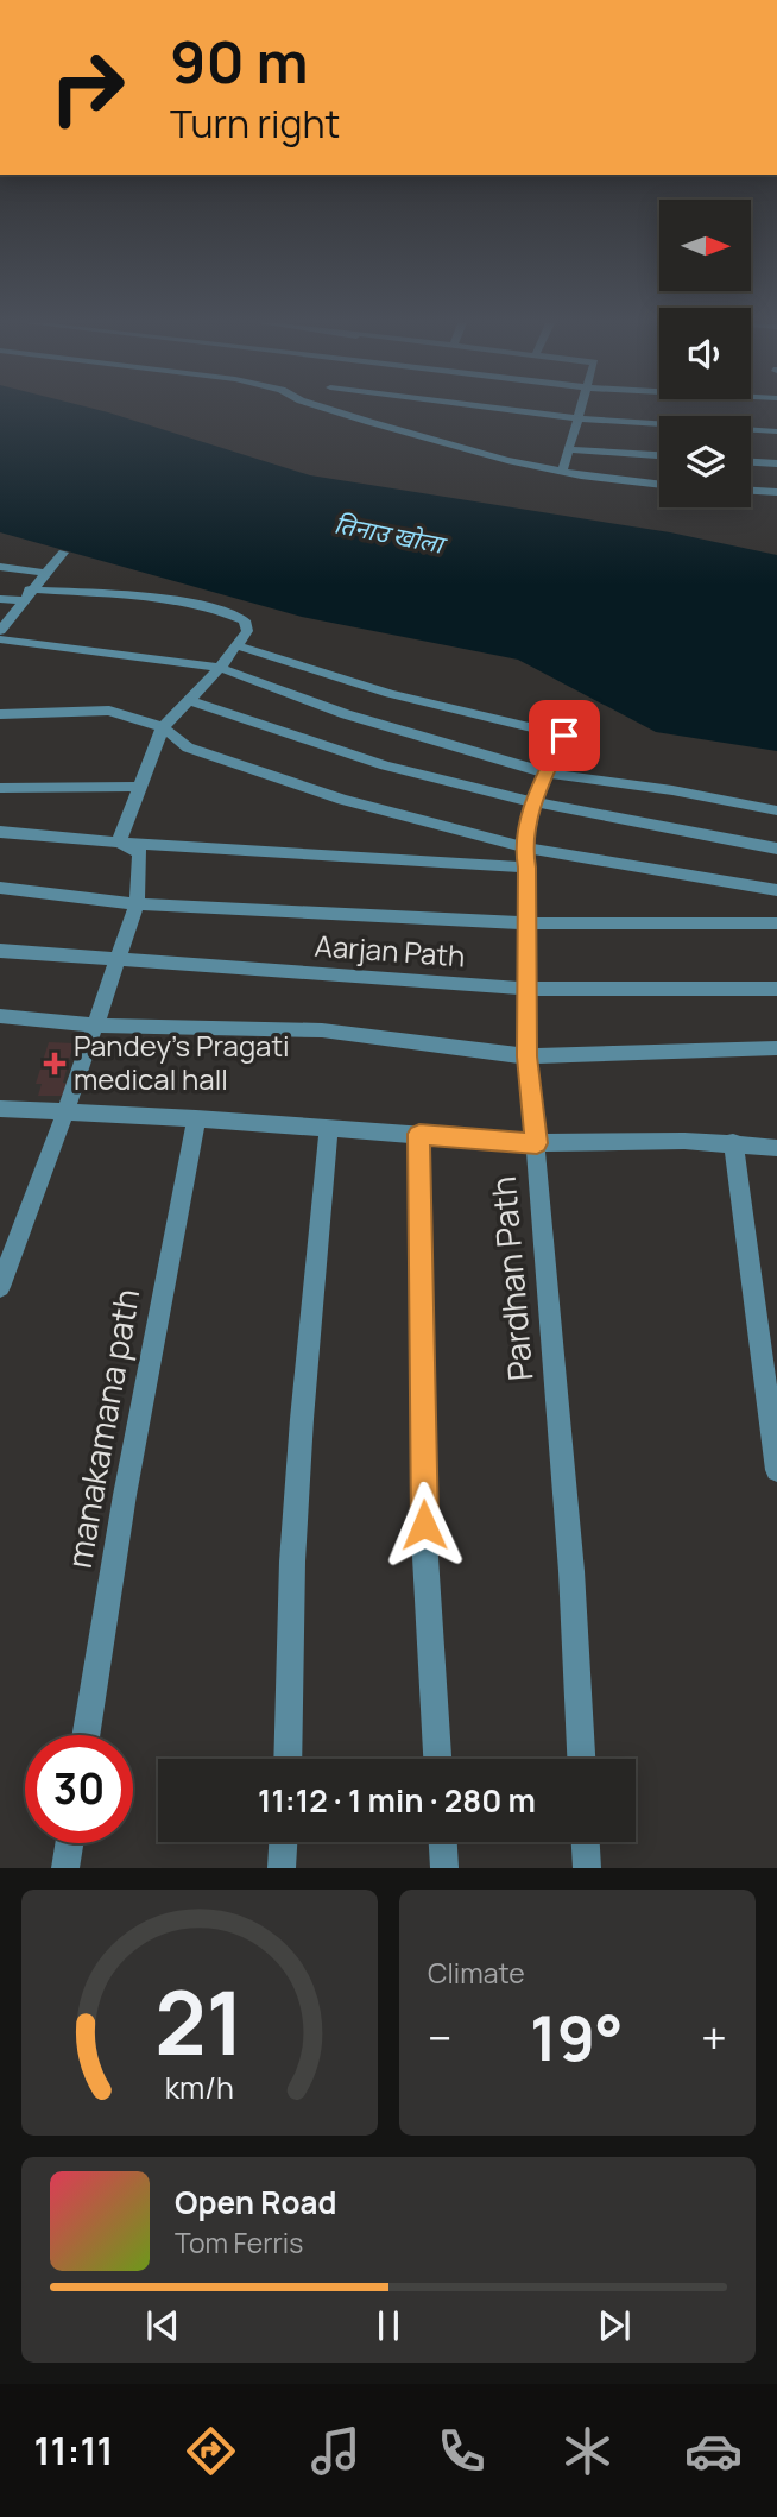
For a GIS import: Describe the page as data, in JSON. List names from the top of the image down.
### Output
{
  "streets": {
    "street": ["Aarjan Path", "Pardhan Path", "manakamana path"]
  },
  "crossings": [
    ["Aarjan Path", "Pardhan Path"]
  ],
  "water": ["तिनाउ खोला"],
  "places": {
    "health": ["Pandey's Pragati medical hall"]
  },
  "north": "right",
  "page": {
    "turn": ["90 m", "Turn right"],
    "limit": "30",
    "trip": "11:12 · 1 min · 280 m",
    "tile": "Climate",
    "heat": ["−", "19°", "+"],
    "song": ["Open Road", "Tom Ferris"],
    "tabs": "11:11",
    "gauge": ["21", "km/h"]
  }
}
